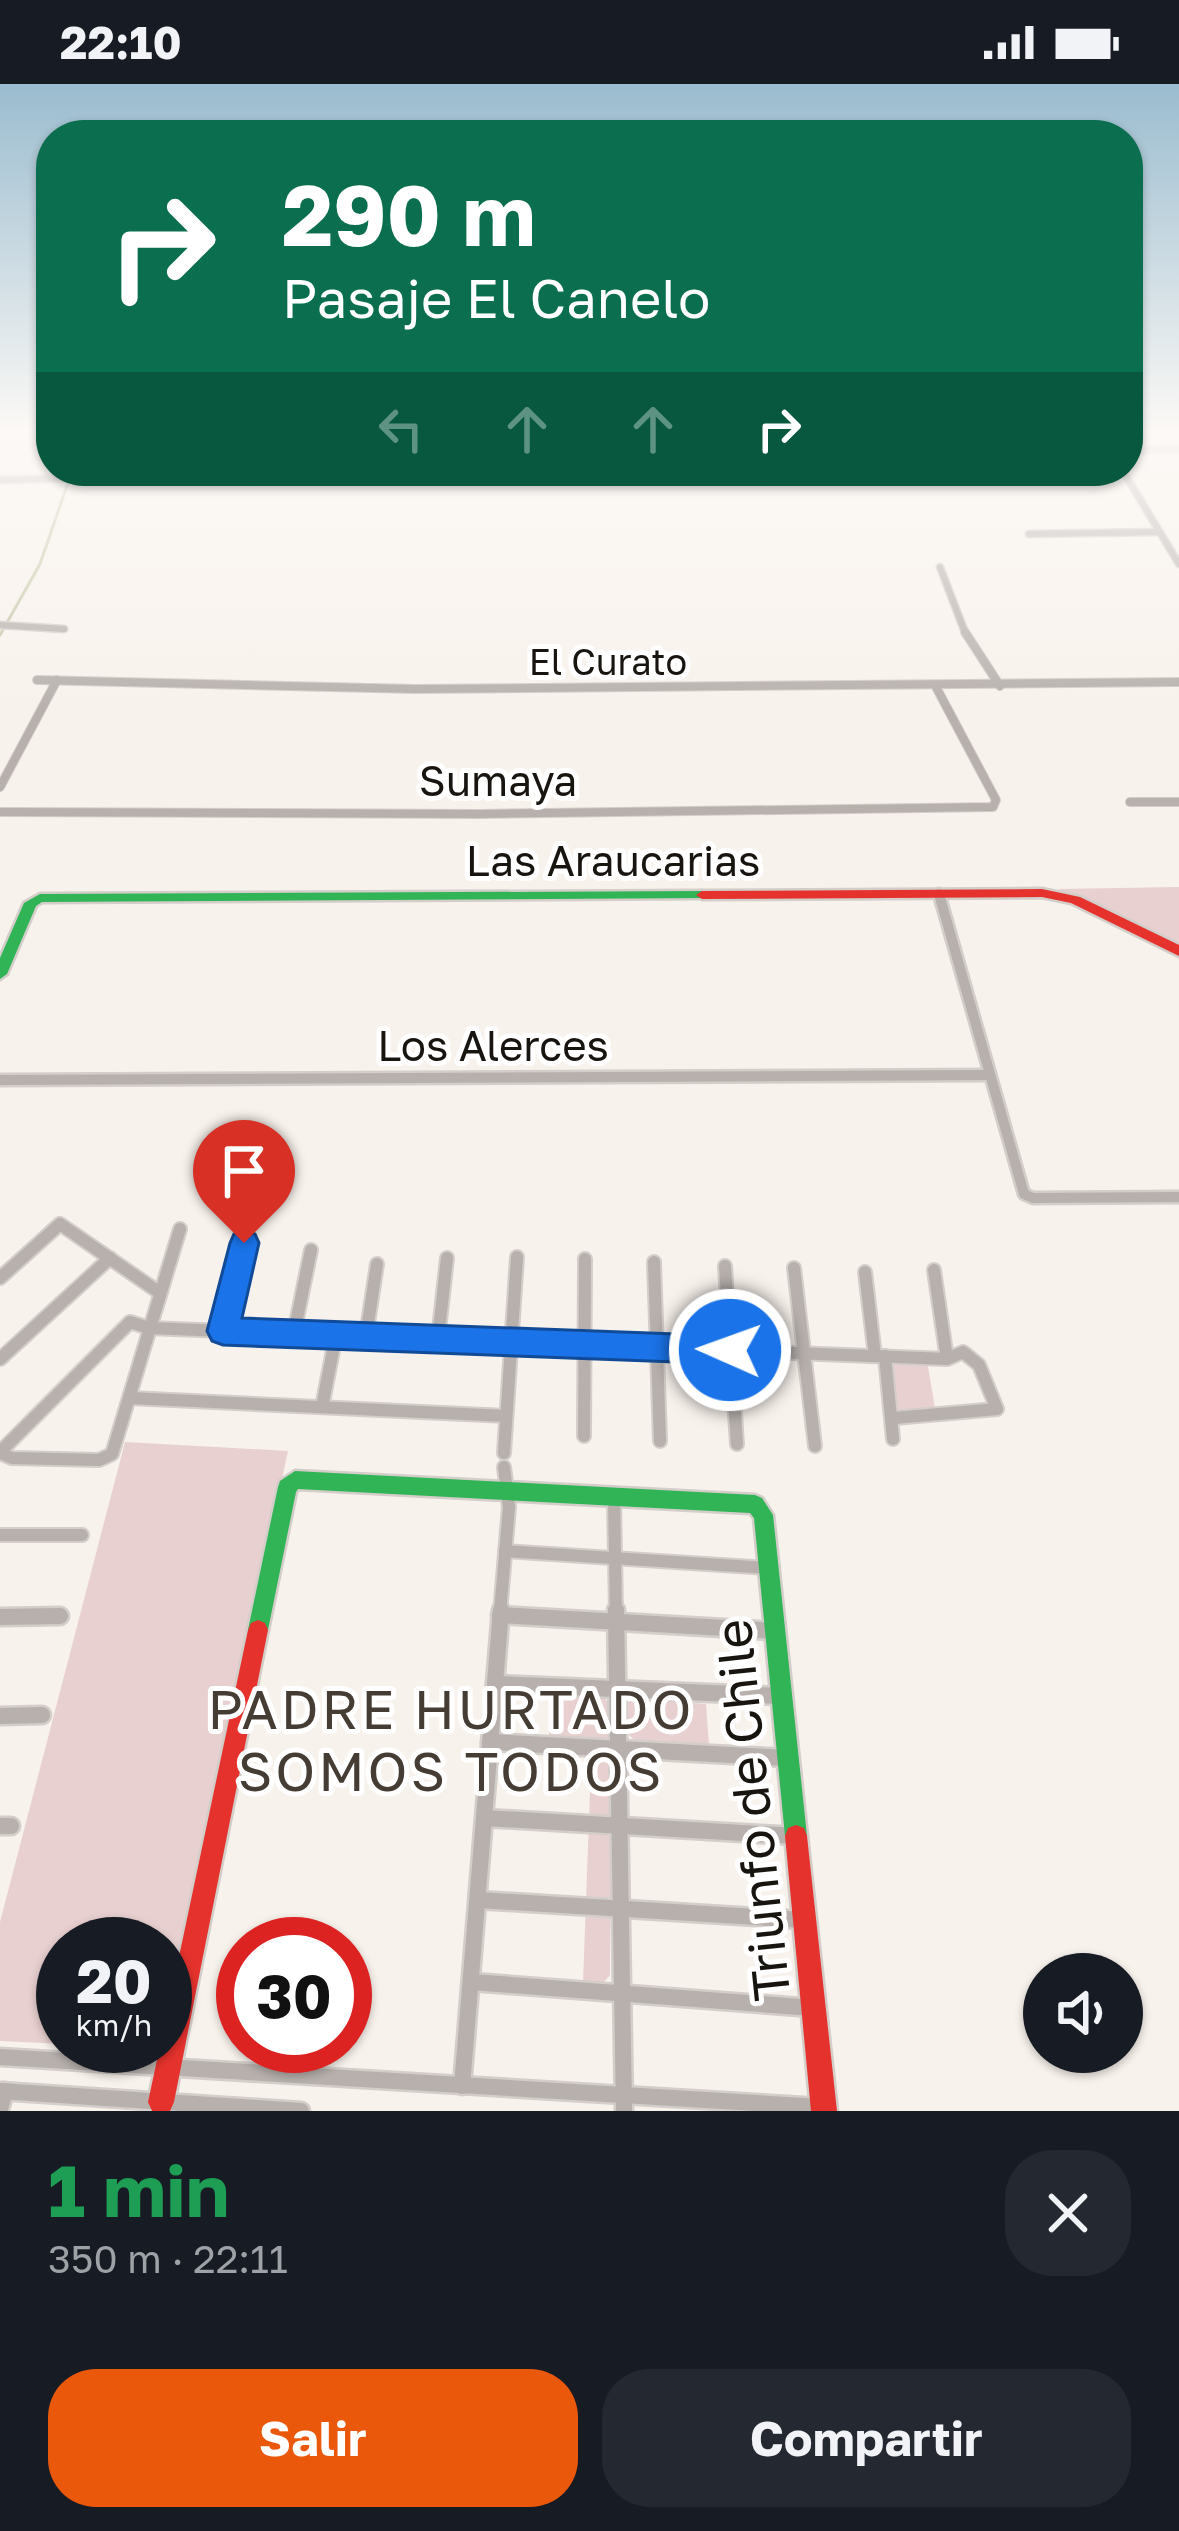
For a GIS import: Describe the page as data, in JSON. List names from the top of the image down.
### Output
{
  "streets": {
    "street": [
      "El Curato",
      "Sumaya",
      "Las Araucarias",
      "Los Alerces",
      "Triunfo de Chile"
    ]
  },
  "crossings": [
    ["El Curato", "Sumaya"]
  ],
  "districts": ["PADRE HURTADO SOMOS TODOS"],
  "page": {
    "status": "22:10",
    "turn": ["290 m", "Pasaje El Canelo"],
    "speed": "20 km/h",
    "limit": "30",
    "heading": ["1 min", "350 m · 22:11"],
    "buttons": ["Salir", "Compartir"]
  }
}
